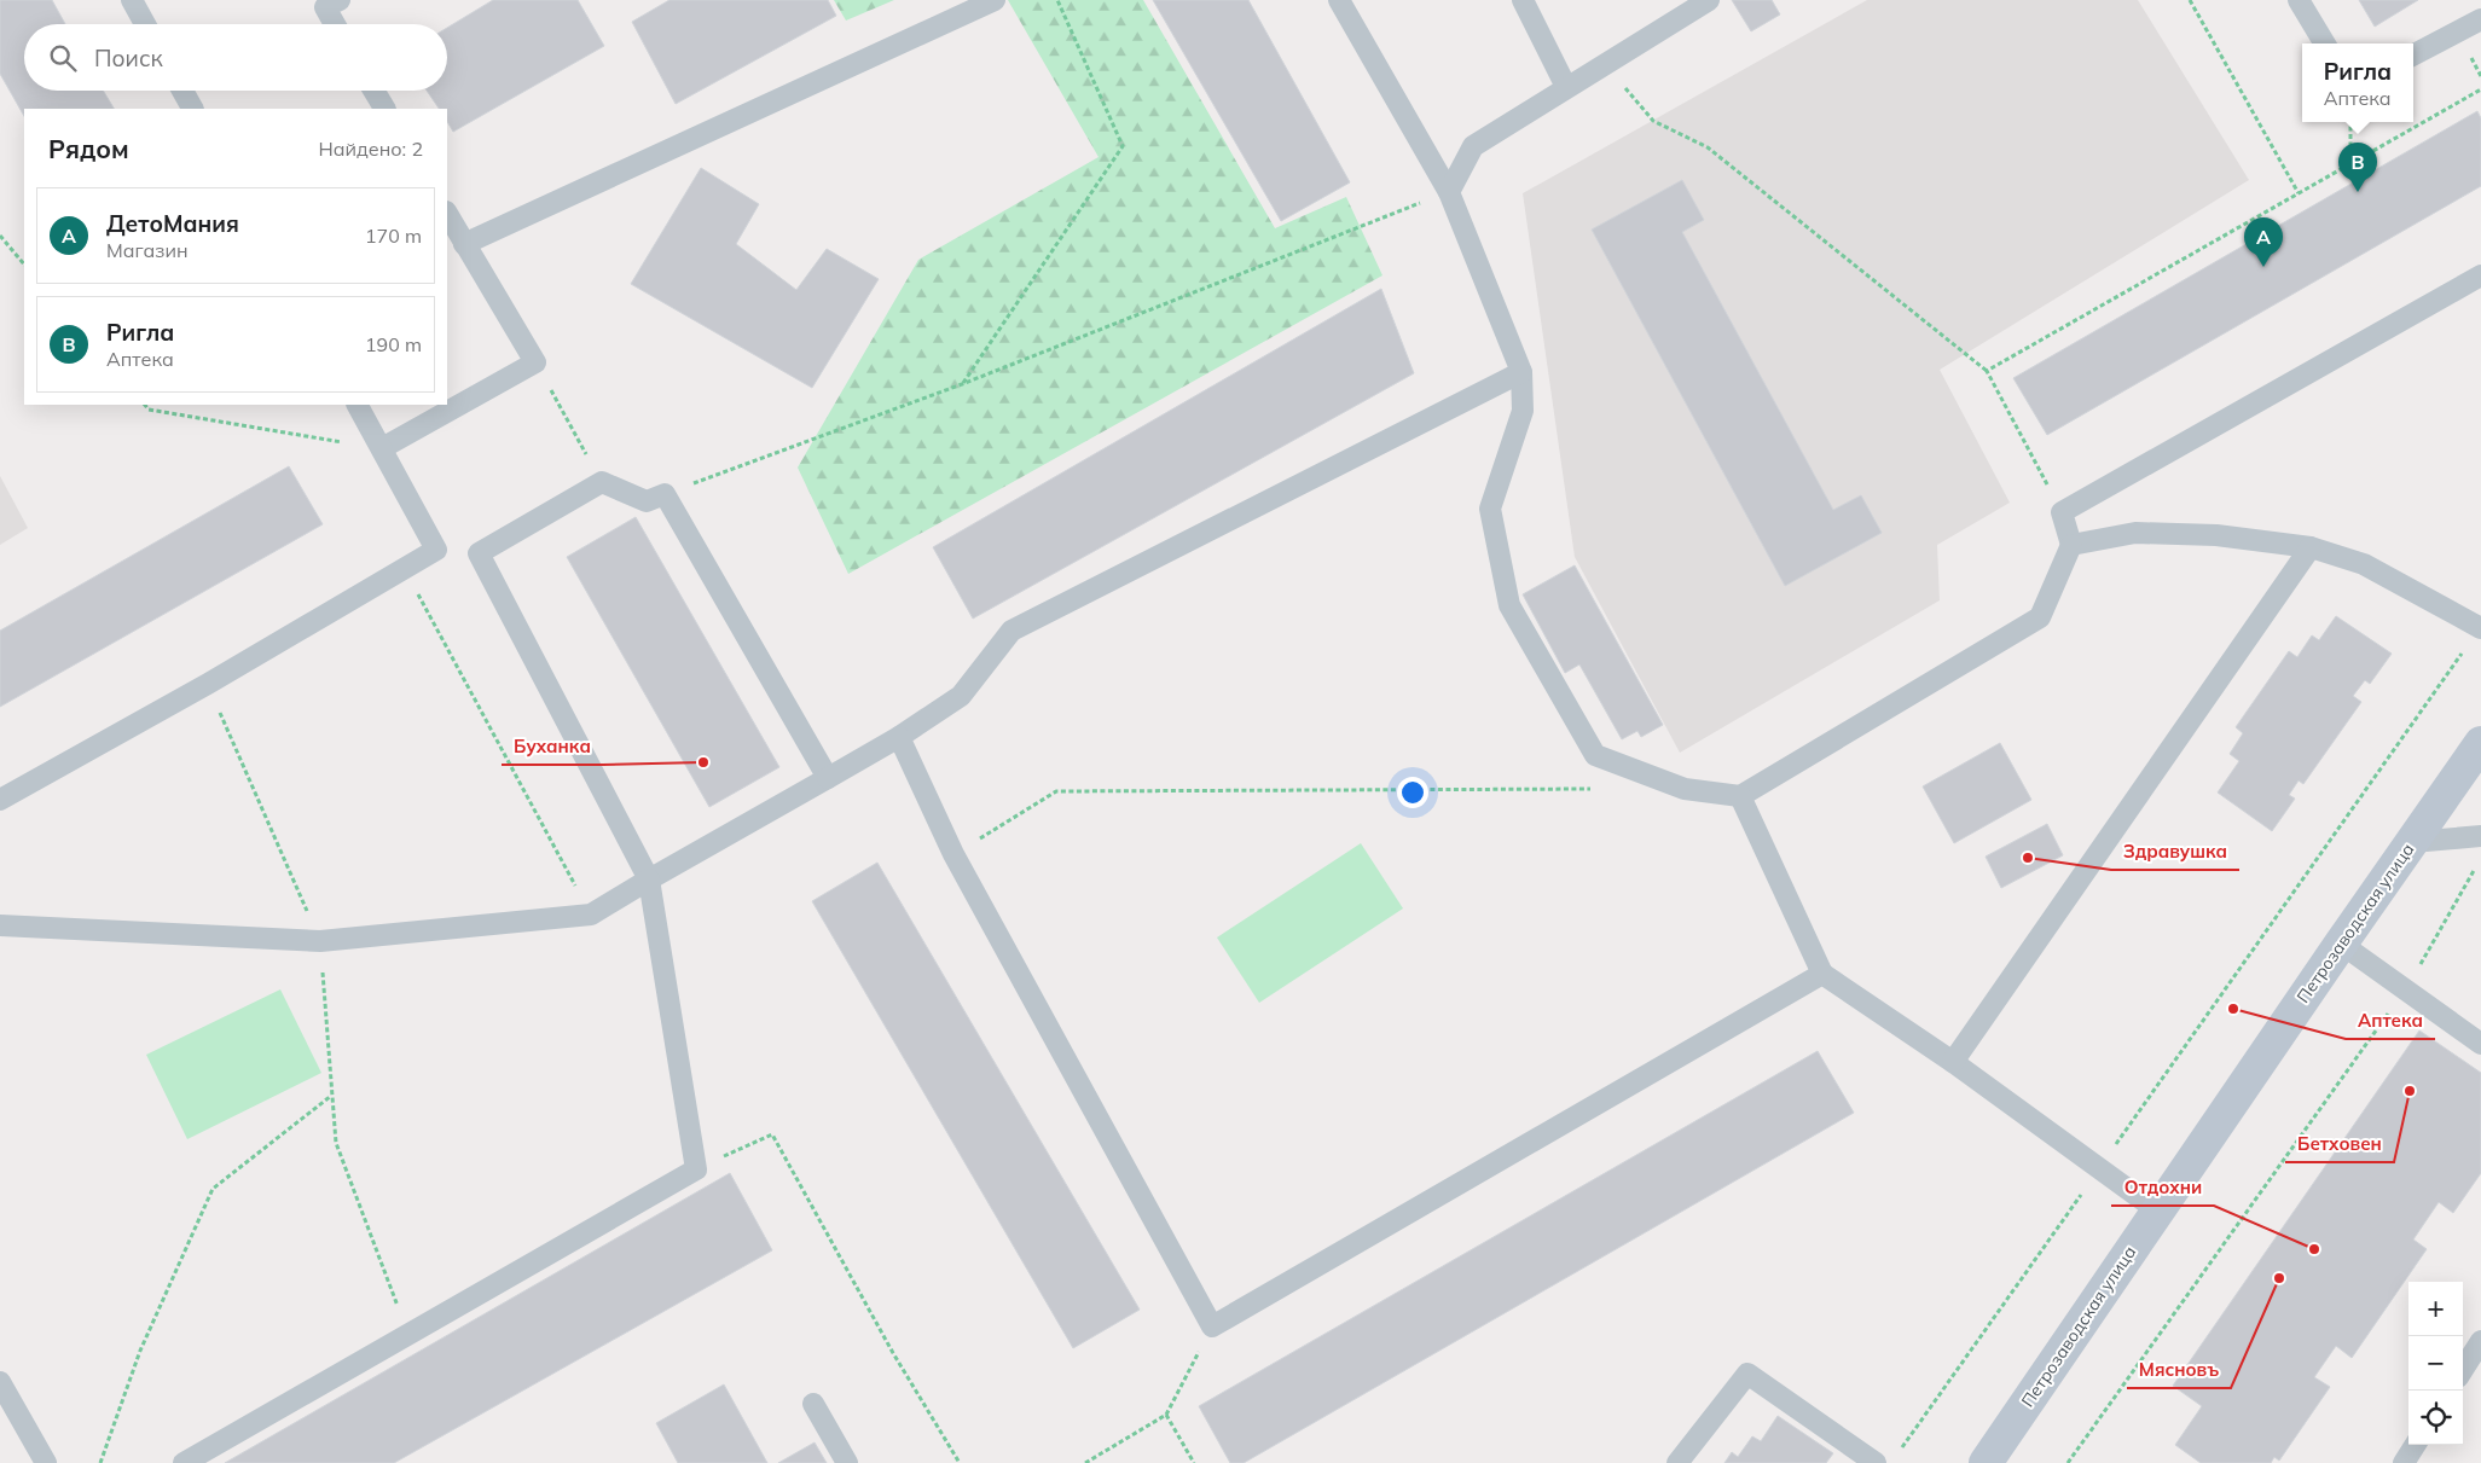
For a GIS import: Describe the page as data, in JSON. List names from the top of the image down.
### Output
{
  "streets": {
    "main road": ["Петрозаводская улица"]
  },
  "places": [
    "Буханка",
    "Здравушка",
    "Аптека",
    "Бетховен",
    "Отдохни",
    "Мясновъ"
  ],
  "page": {
    "search": "Поиск",
    "popup": ["Ригла", "Аптека"],
    "heading": ["Рядом", "Найдено: 2"],
    "pins": ["B", "A"],
    "list": [
      {
        "mark": "A",
        "name": "ДетоМания",
        "note": "Магазин",
        "value": "170 m"
      },
      {
        "mark": "B",
        "name": "Ригла",
        "note": "Аптека",
        "value": "190 m"
      }
    ],
    "map_buttons": ["+", "−"]
  }
}
